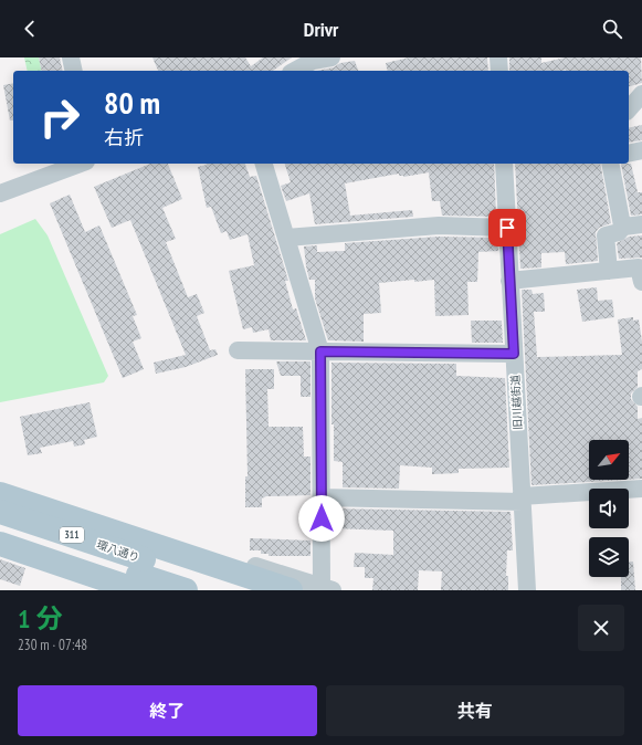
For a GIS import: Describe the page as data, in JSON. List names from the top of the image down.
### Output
{
  "streets": {
    "main road": ["311", "環八通り"],
    "street": ["旧川越街道"]
  },
  "north": "top right",
  "page": {
    "header": "Drivr",
    "turn": ["80 m", "右折"],
    "heading": ["1 分", "230 m · 07:48"],
    "buttons": ["終了", "共有"]
  }
}
